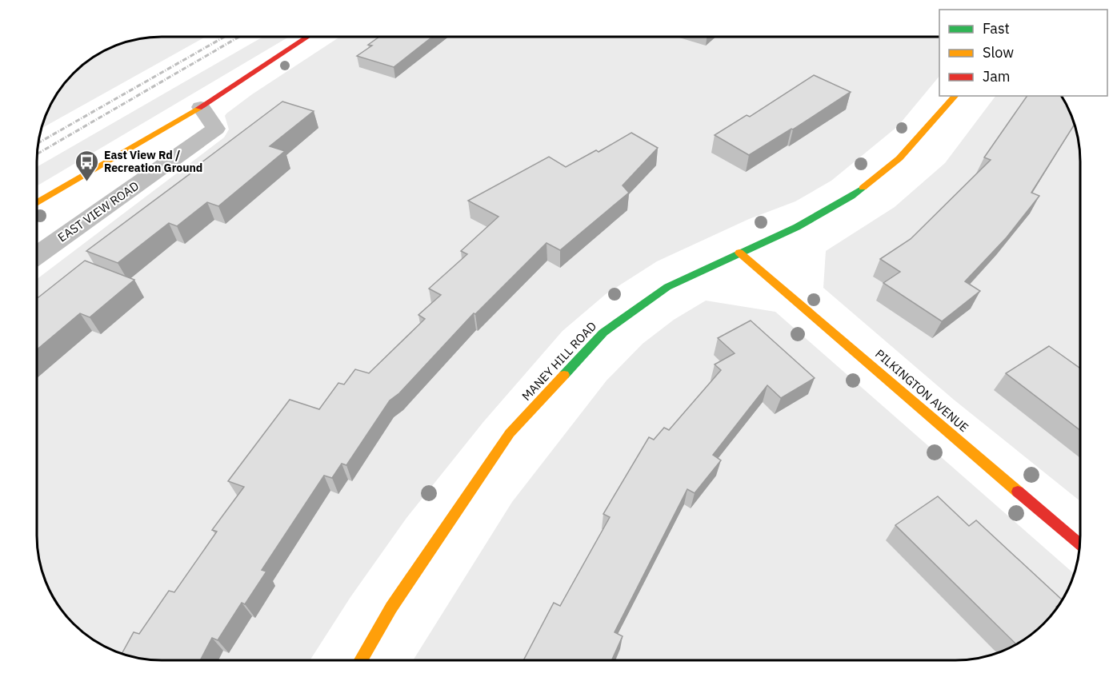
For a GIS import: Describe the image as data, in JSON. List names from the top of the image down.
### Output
{
  "streets": {
    "street": ["EAST VIEW ROAD", "MANEY HILL ROAD", "PILKINGTON AVENUE"]
  },
  "crossings": [
    ["MANEY HILL ROAD", "PILKINGTON AVENUE"]
  ],
  "places": {
    "bus stop": ["East View Rd / Recreation Ground"]
  },
  "legend": ["Fast", "Slow", "Jam"]
}
